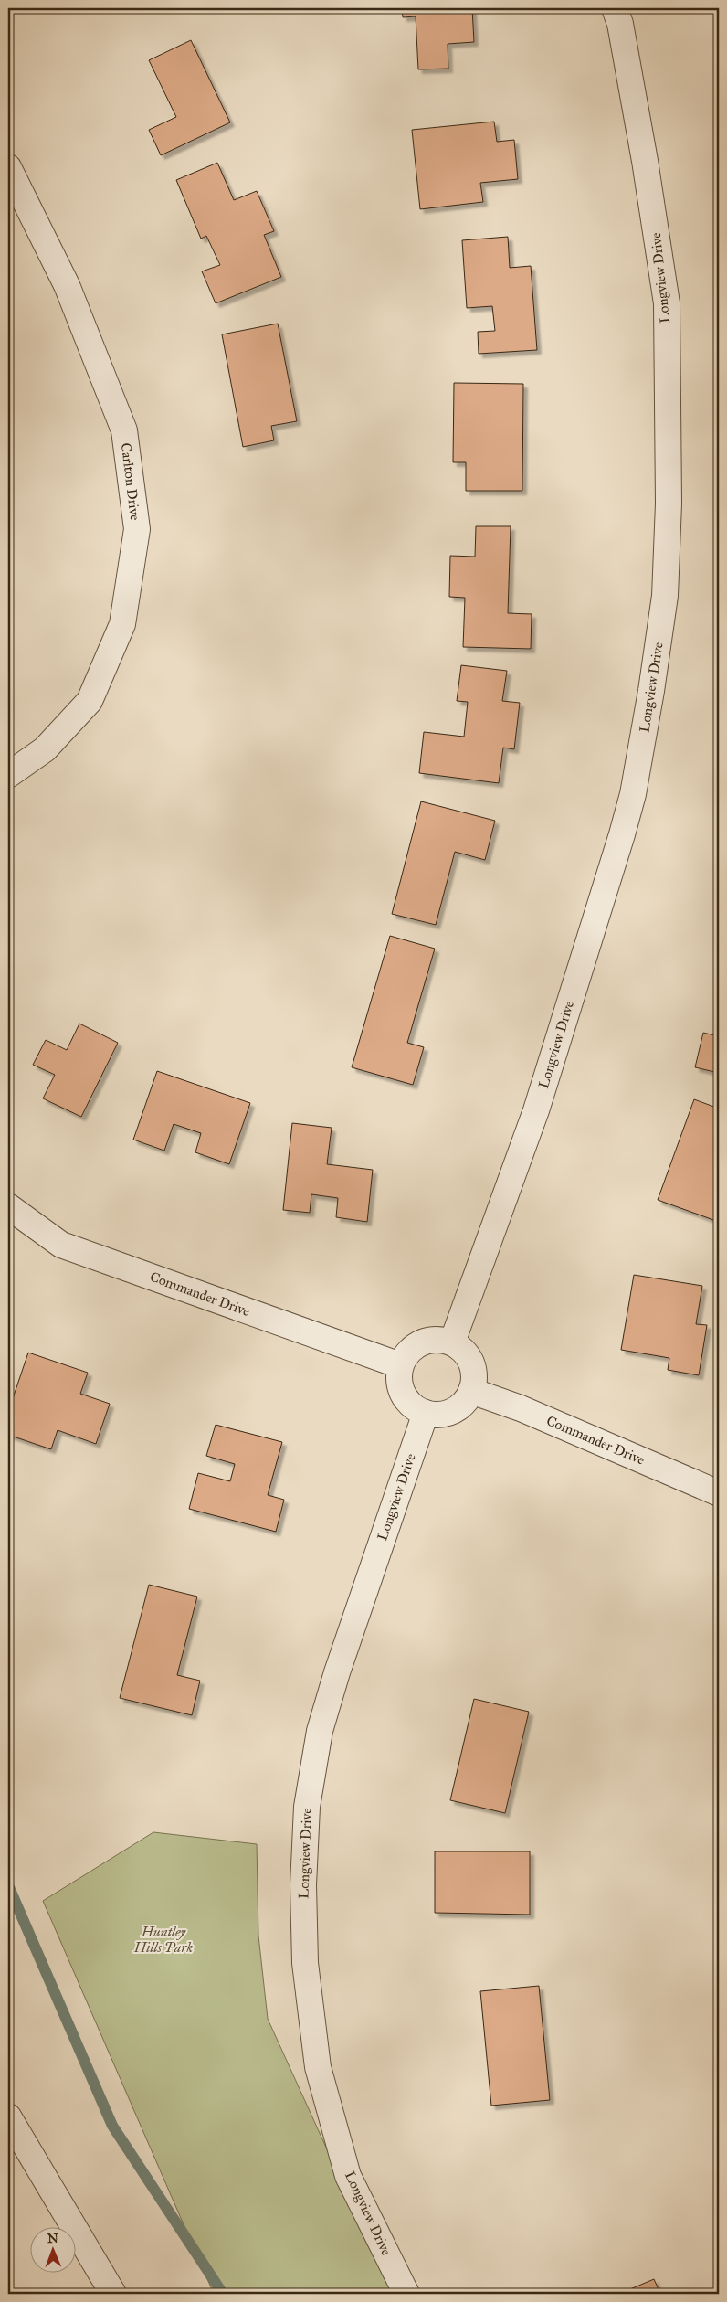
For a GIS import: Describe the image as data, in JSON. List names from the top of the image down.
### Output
{
  "streets": {
    "street": ["Longview Drive", "Carlton Drive", "Commander Drive"]
  },
  "crossings": [
    ["Longview Drive", "Commander Drive"]
  ],
  "parks": ["Huntley Hills Park"],
  "north": "top"
}
